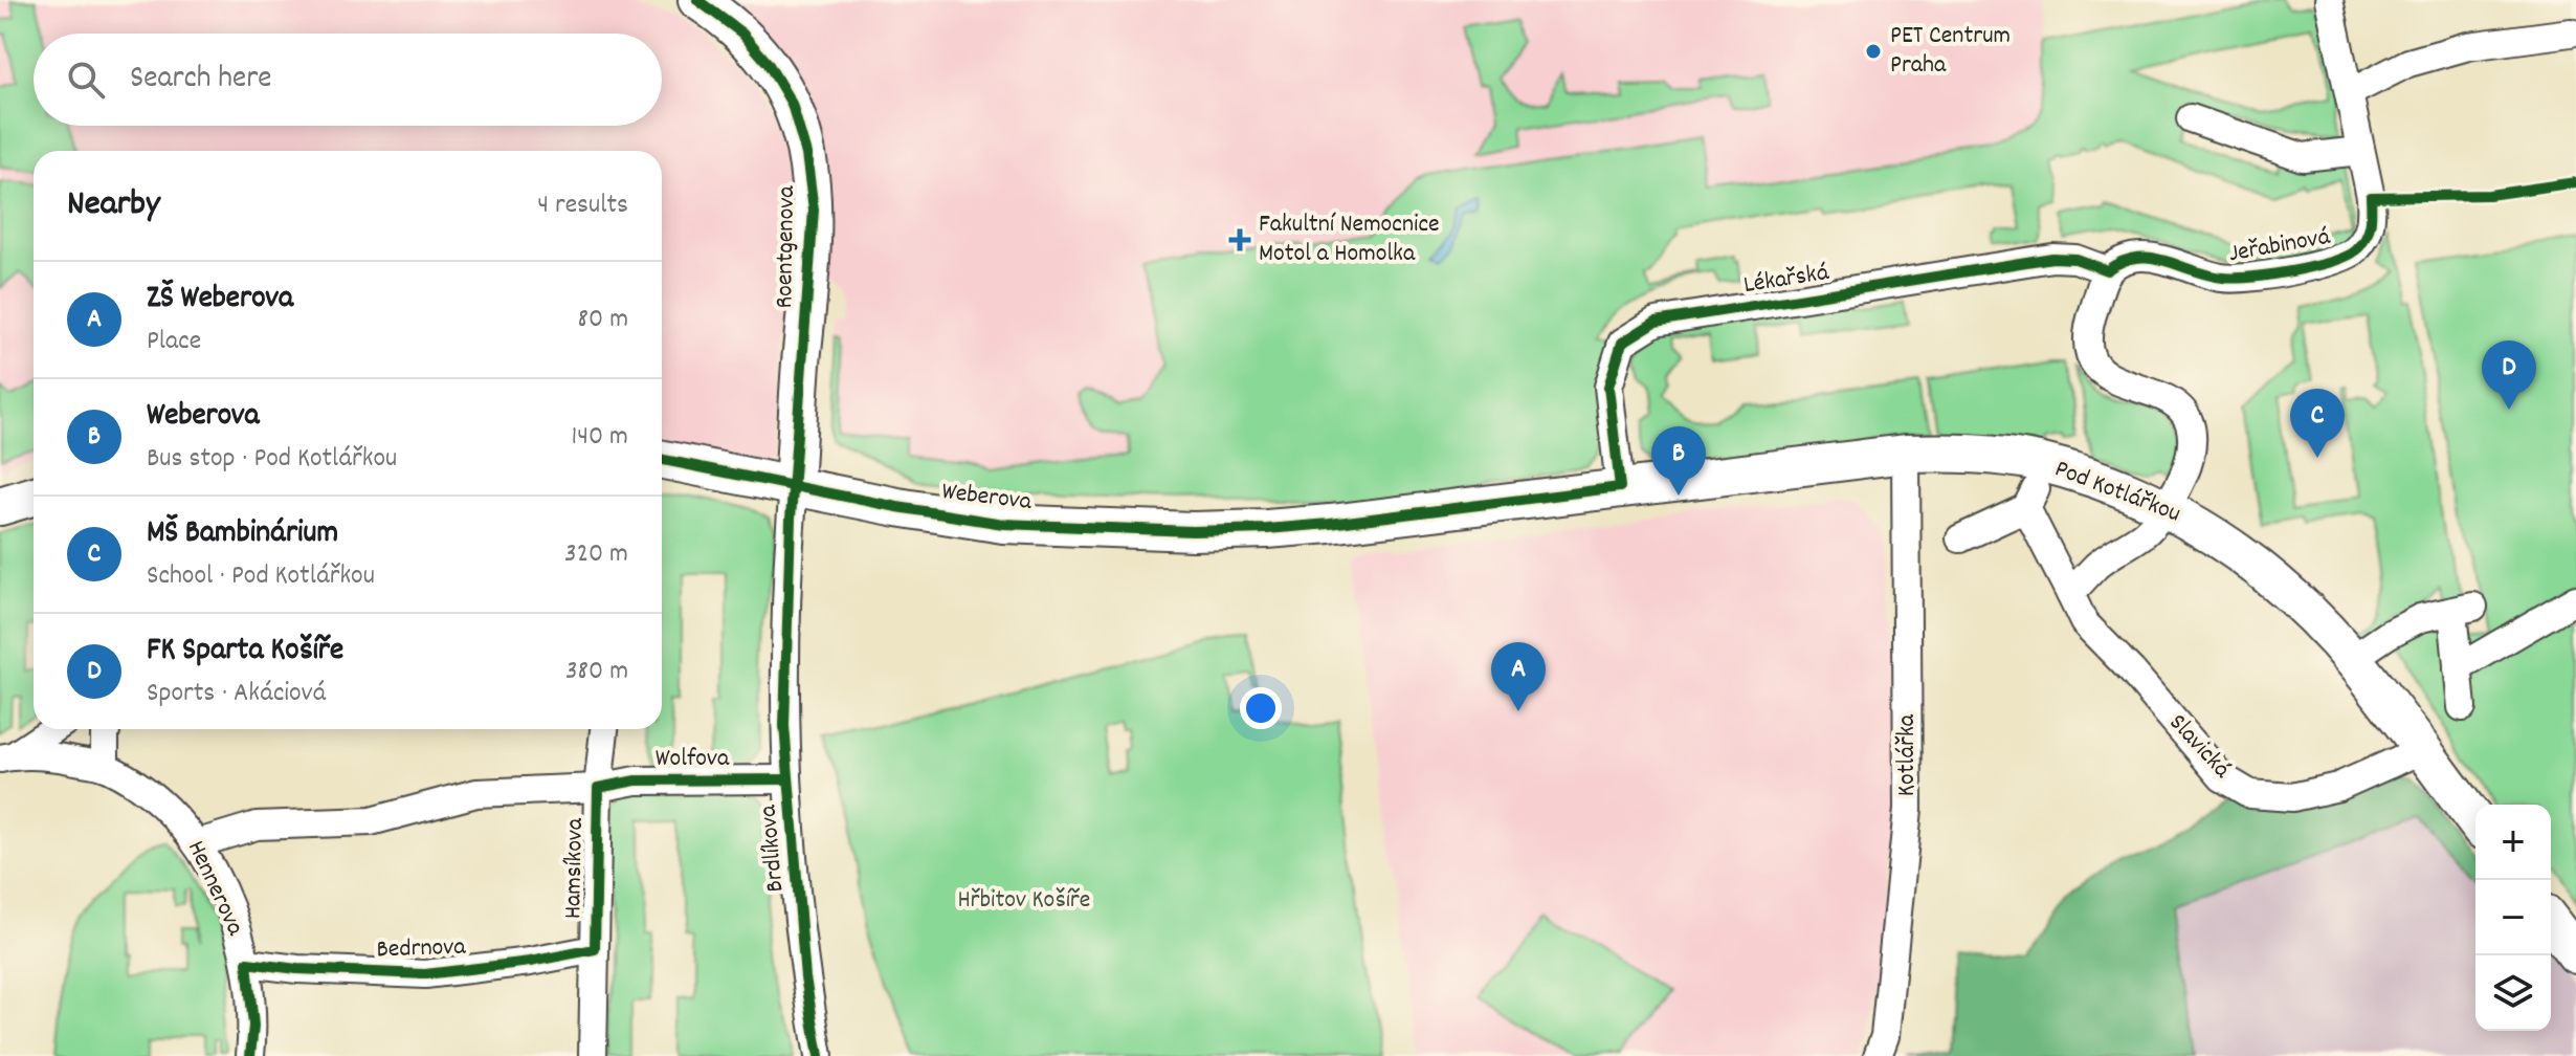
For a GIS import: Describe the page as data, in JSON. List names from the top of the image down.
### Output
{
  "streets": {
    "street": [
      "Jeřabinová",
      "Roentgenova",
      "Lékařská",
      "Pod Kotlářkou",
      "Weberova",
      "Slavická",
      "Kotlářka",
      "Wolfova",
      "Brdlíkova",
      "Hamsíkova",
      "Hennerova",
      "Bedrnova"
    ]
  },
  "crossings": [
    ["Jeřabinová", "Lékařská"],
    ["Roentgenova", "Weberova"],
    ["Roentgenova", "Brdlíkova"],
    ["Lékařská", "Pod Kotlářkou"],
    ["Lékařská", "Weberova"],
    ["Pod Kotlářkou", "Weberova"],
    ["Pod Kotlářkou", "Slavická"],
    ["Pod Kotlářkou", "Kotlářka"],
    ["Weberova", "Brdlíkova"],
    ["Wolfova", "Brdlíkova"],
    ["Wolfova", "Hamsíkova"],
    ["Wolfova", "Hennerova"],
    ["Hamsíkova", "Bedrnova"],
    ["Hennerova", "Bedrnova"]
  ],
  "parks": ["Hřbitov Košíře"],
  "places": {
    "other": ["PET Centrum Praha"],
    "health": ["Fakultní Nemocnice Motol a Homolka"]
  },
  "page": {
    "search": "Search here",
    "heading": ["Nearby", "4 results"],
    "list": [
      {
        "mark": "A",
        "name": "ZŠ Weberova",
        "note": "Place",
        "value": "80 m"
      },
      {
        "mark": "B",
        "name": "Weberova",
        "note": "Bus stop · Pod Kotlářkou",
        "value": "140 m"
      },
      {
        "mark": "C",
        "name": "MŠ Bambinárium",
        "note": "School · Pod Kotlářkou",
        "value": "320 m"
      },
      {
        "mark": "D",
        "name": "FK Sparta Košíře",
        "note": "Sports · Akáciová",
        "value": "380 m"
      }
    ],
    "pins": [
      "D",
      "C",
      "B",
      "A"
    ],
    "map_buttons": ["+", "−"]
  }
}
